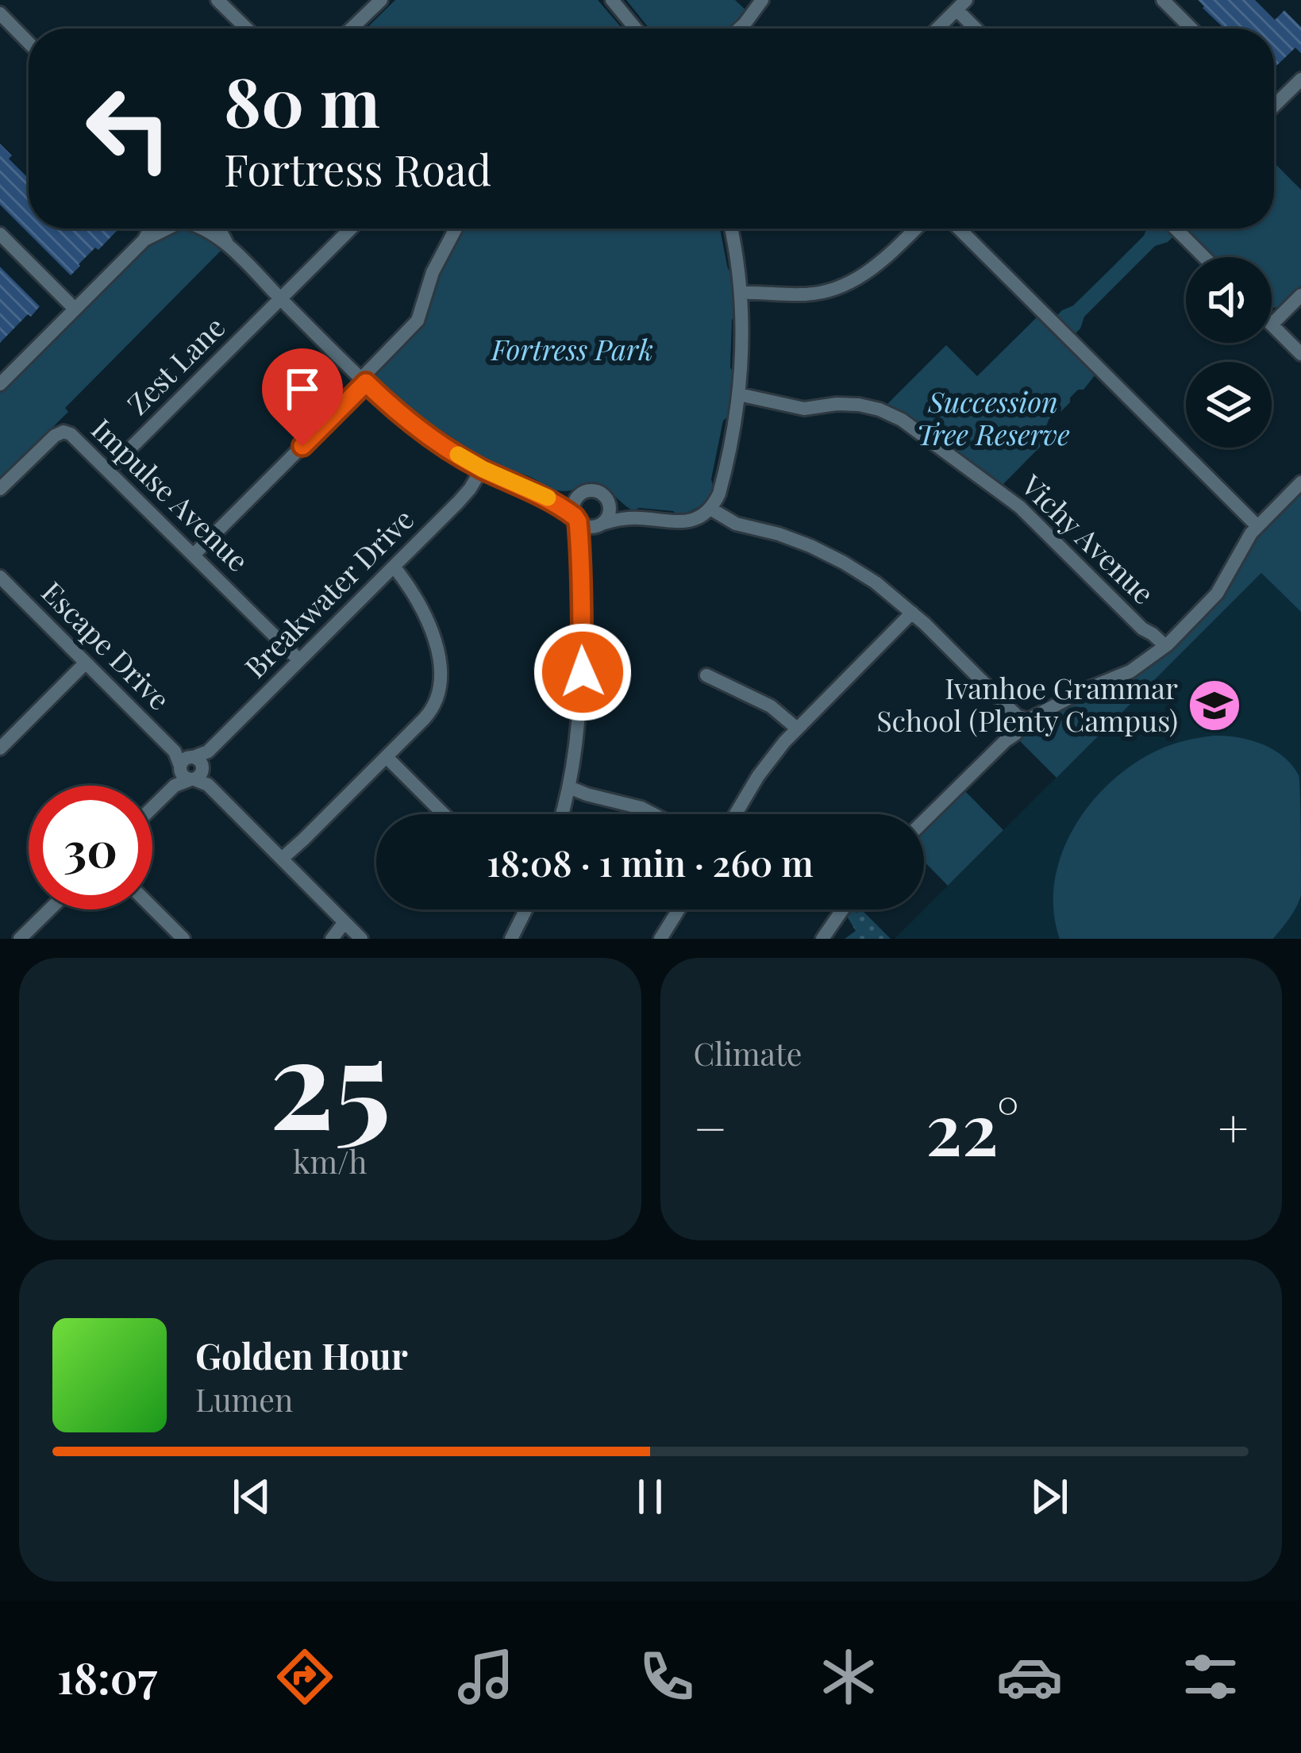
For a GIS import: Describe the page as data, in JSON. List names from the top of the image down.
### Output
{
  "streets": {
    "street": [
      "Zest Lane",
      "Impulse Avenue",
      "Vichy Avenue",
      "Breakwater Drive",
      "Escape Drive"
    ]
  },
  "crossings": [
    ["Zest Lane", "Impulse Avenue"],
    ["Impulse Avenue", "Breakwater Drive"],
    ["Breakwater Drive", "Escape Drive"]
  ],
  "parks": ["Fortress Park", "Succession Tree Reserve"],
  "places": {
    "school or university": ["Ivanhoe Grammar School (Plenty Campus)"]
  },
  "page": {
    "turn": ["80 m", "Fortress Road"],
    "limit": "30",
    "trip": "18:08 · 1 min · 260 m",
    "tile": [
      ["25", "km/h"],
      "Climate"
    ],
    "heat": ["−", "22°", "+"],
    "song": ["Golden Hour", "Lumen"],
    "tabs": "18:07"
  }
}
